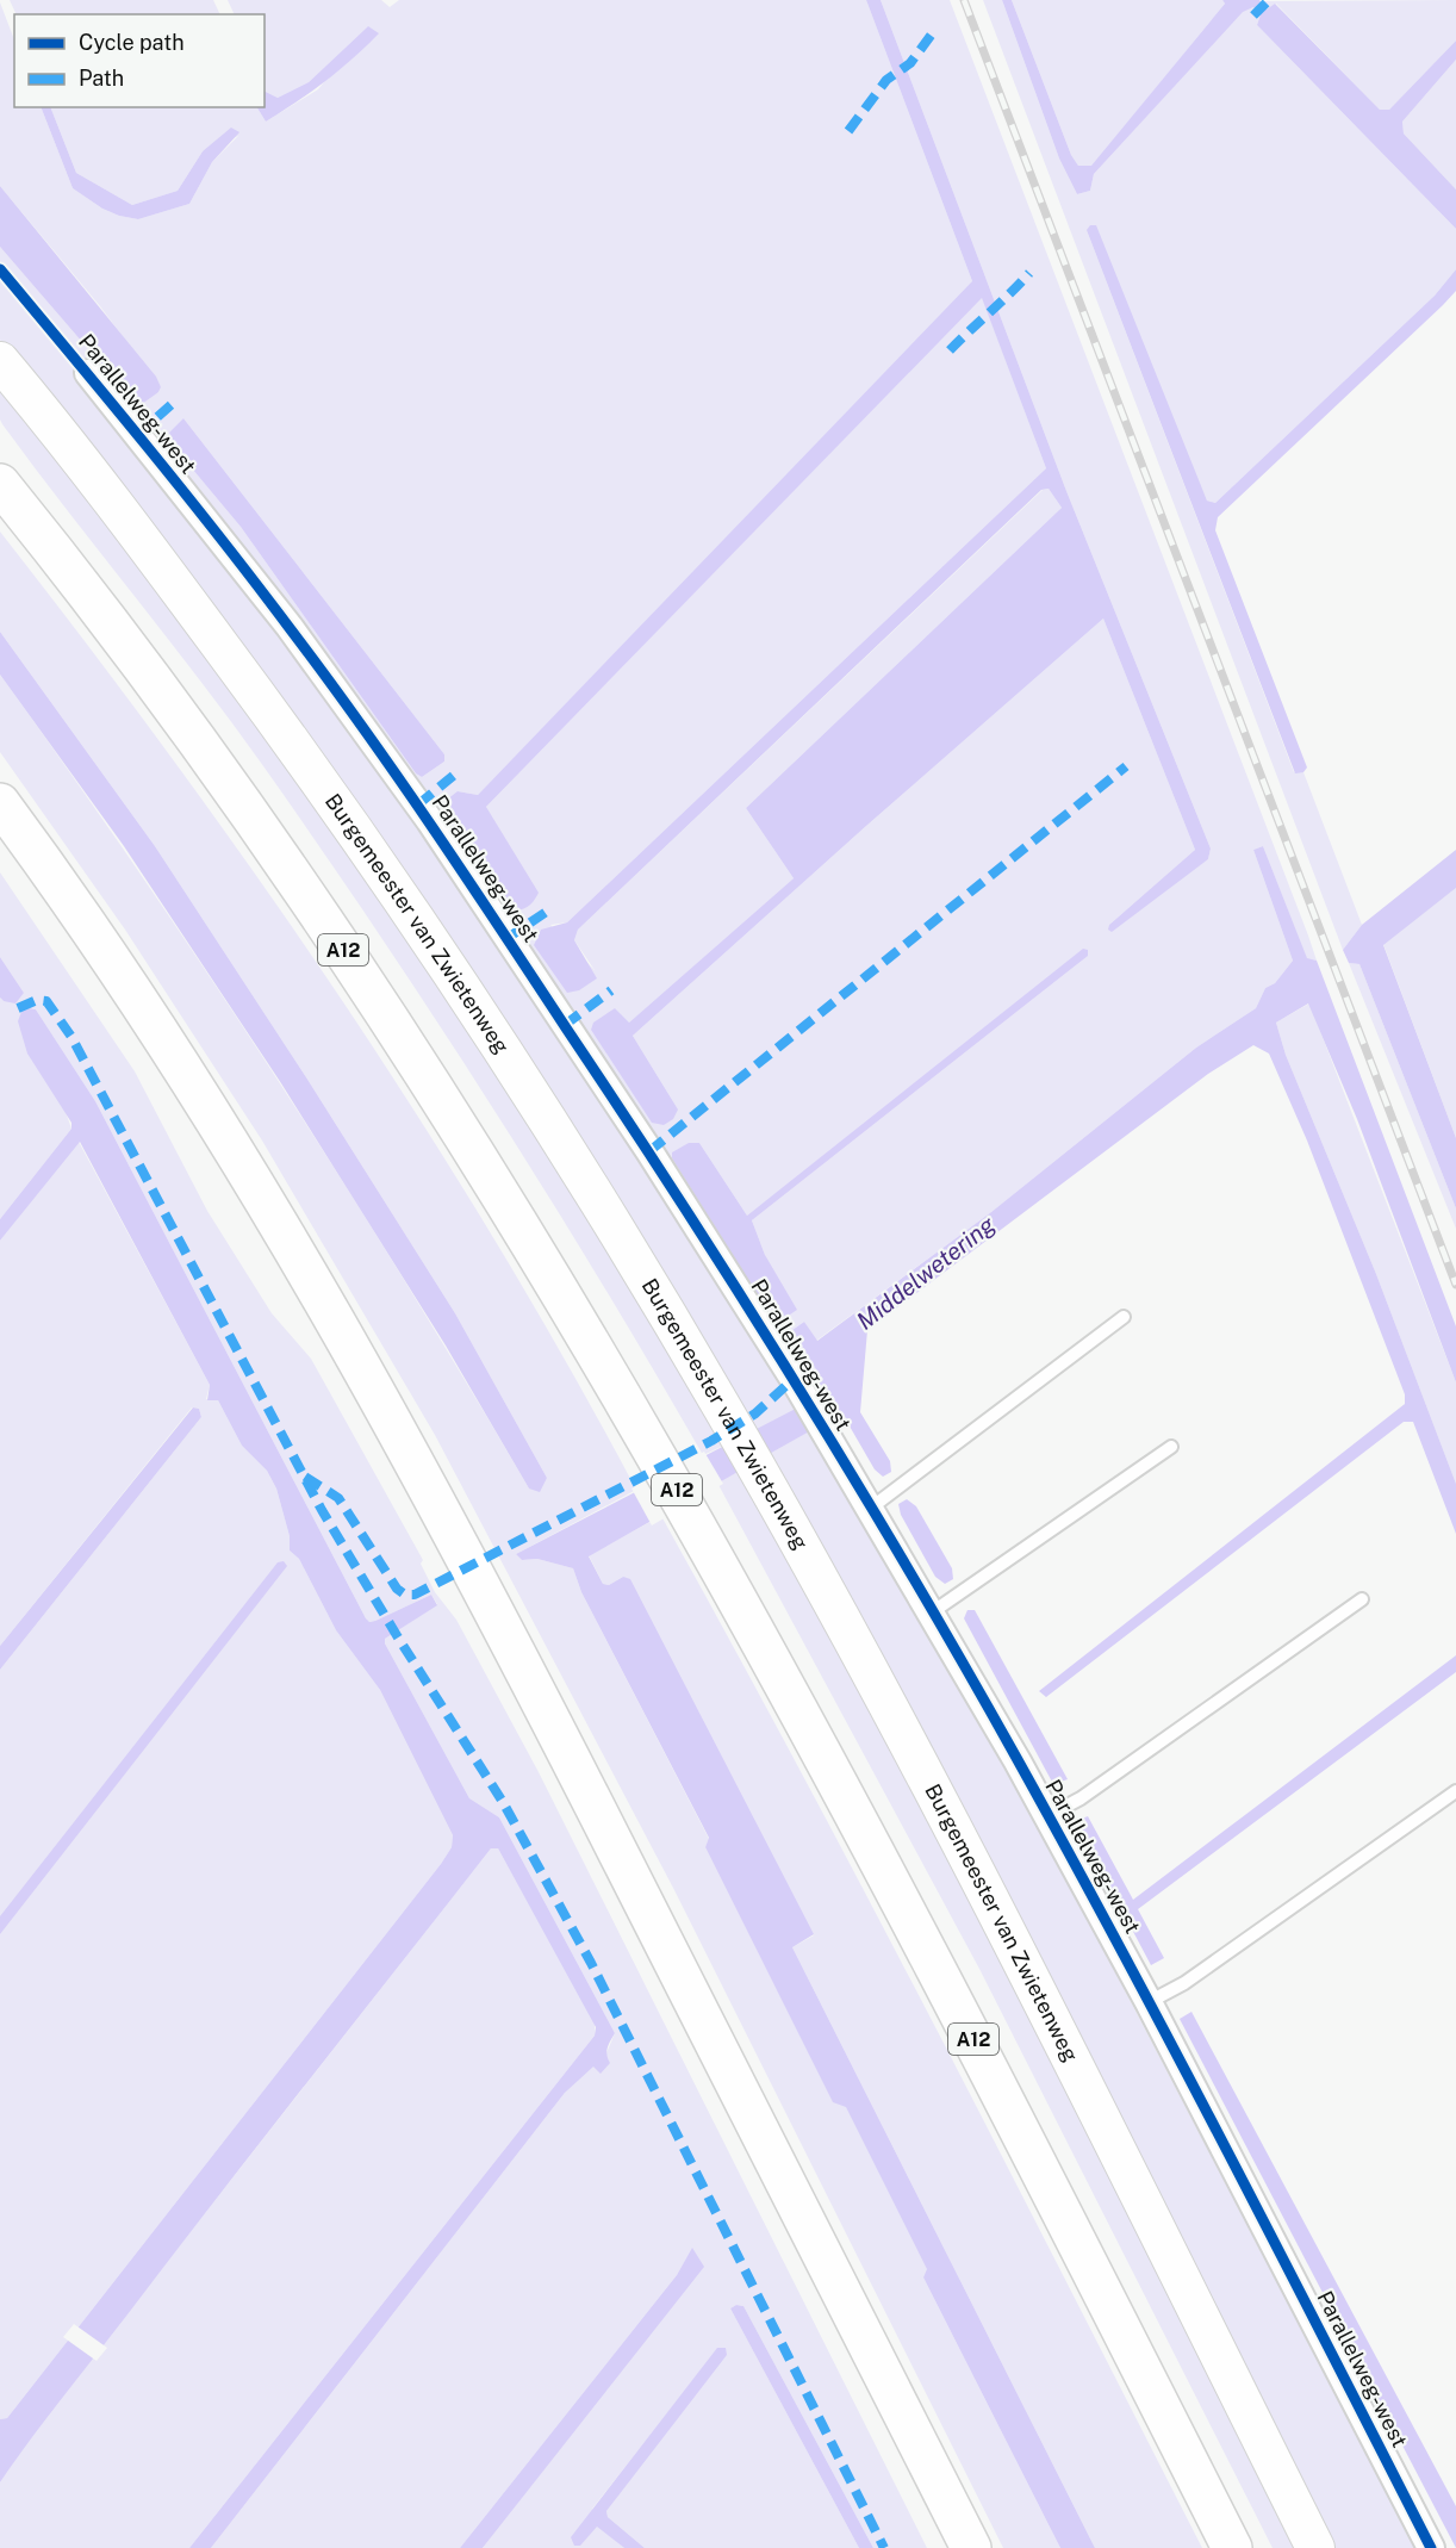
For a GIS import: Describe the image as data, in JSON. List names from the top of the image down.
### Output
{
  "streets": {
    "highway": ["A12"],
    "main road": ["Burgemeester van Zwietenweg"],
    "street": ["Parallelweg-west"]
  },
  "water": ["Middelwetering"],
  "legend": ["Cycle path", "Path"]
}
